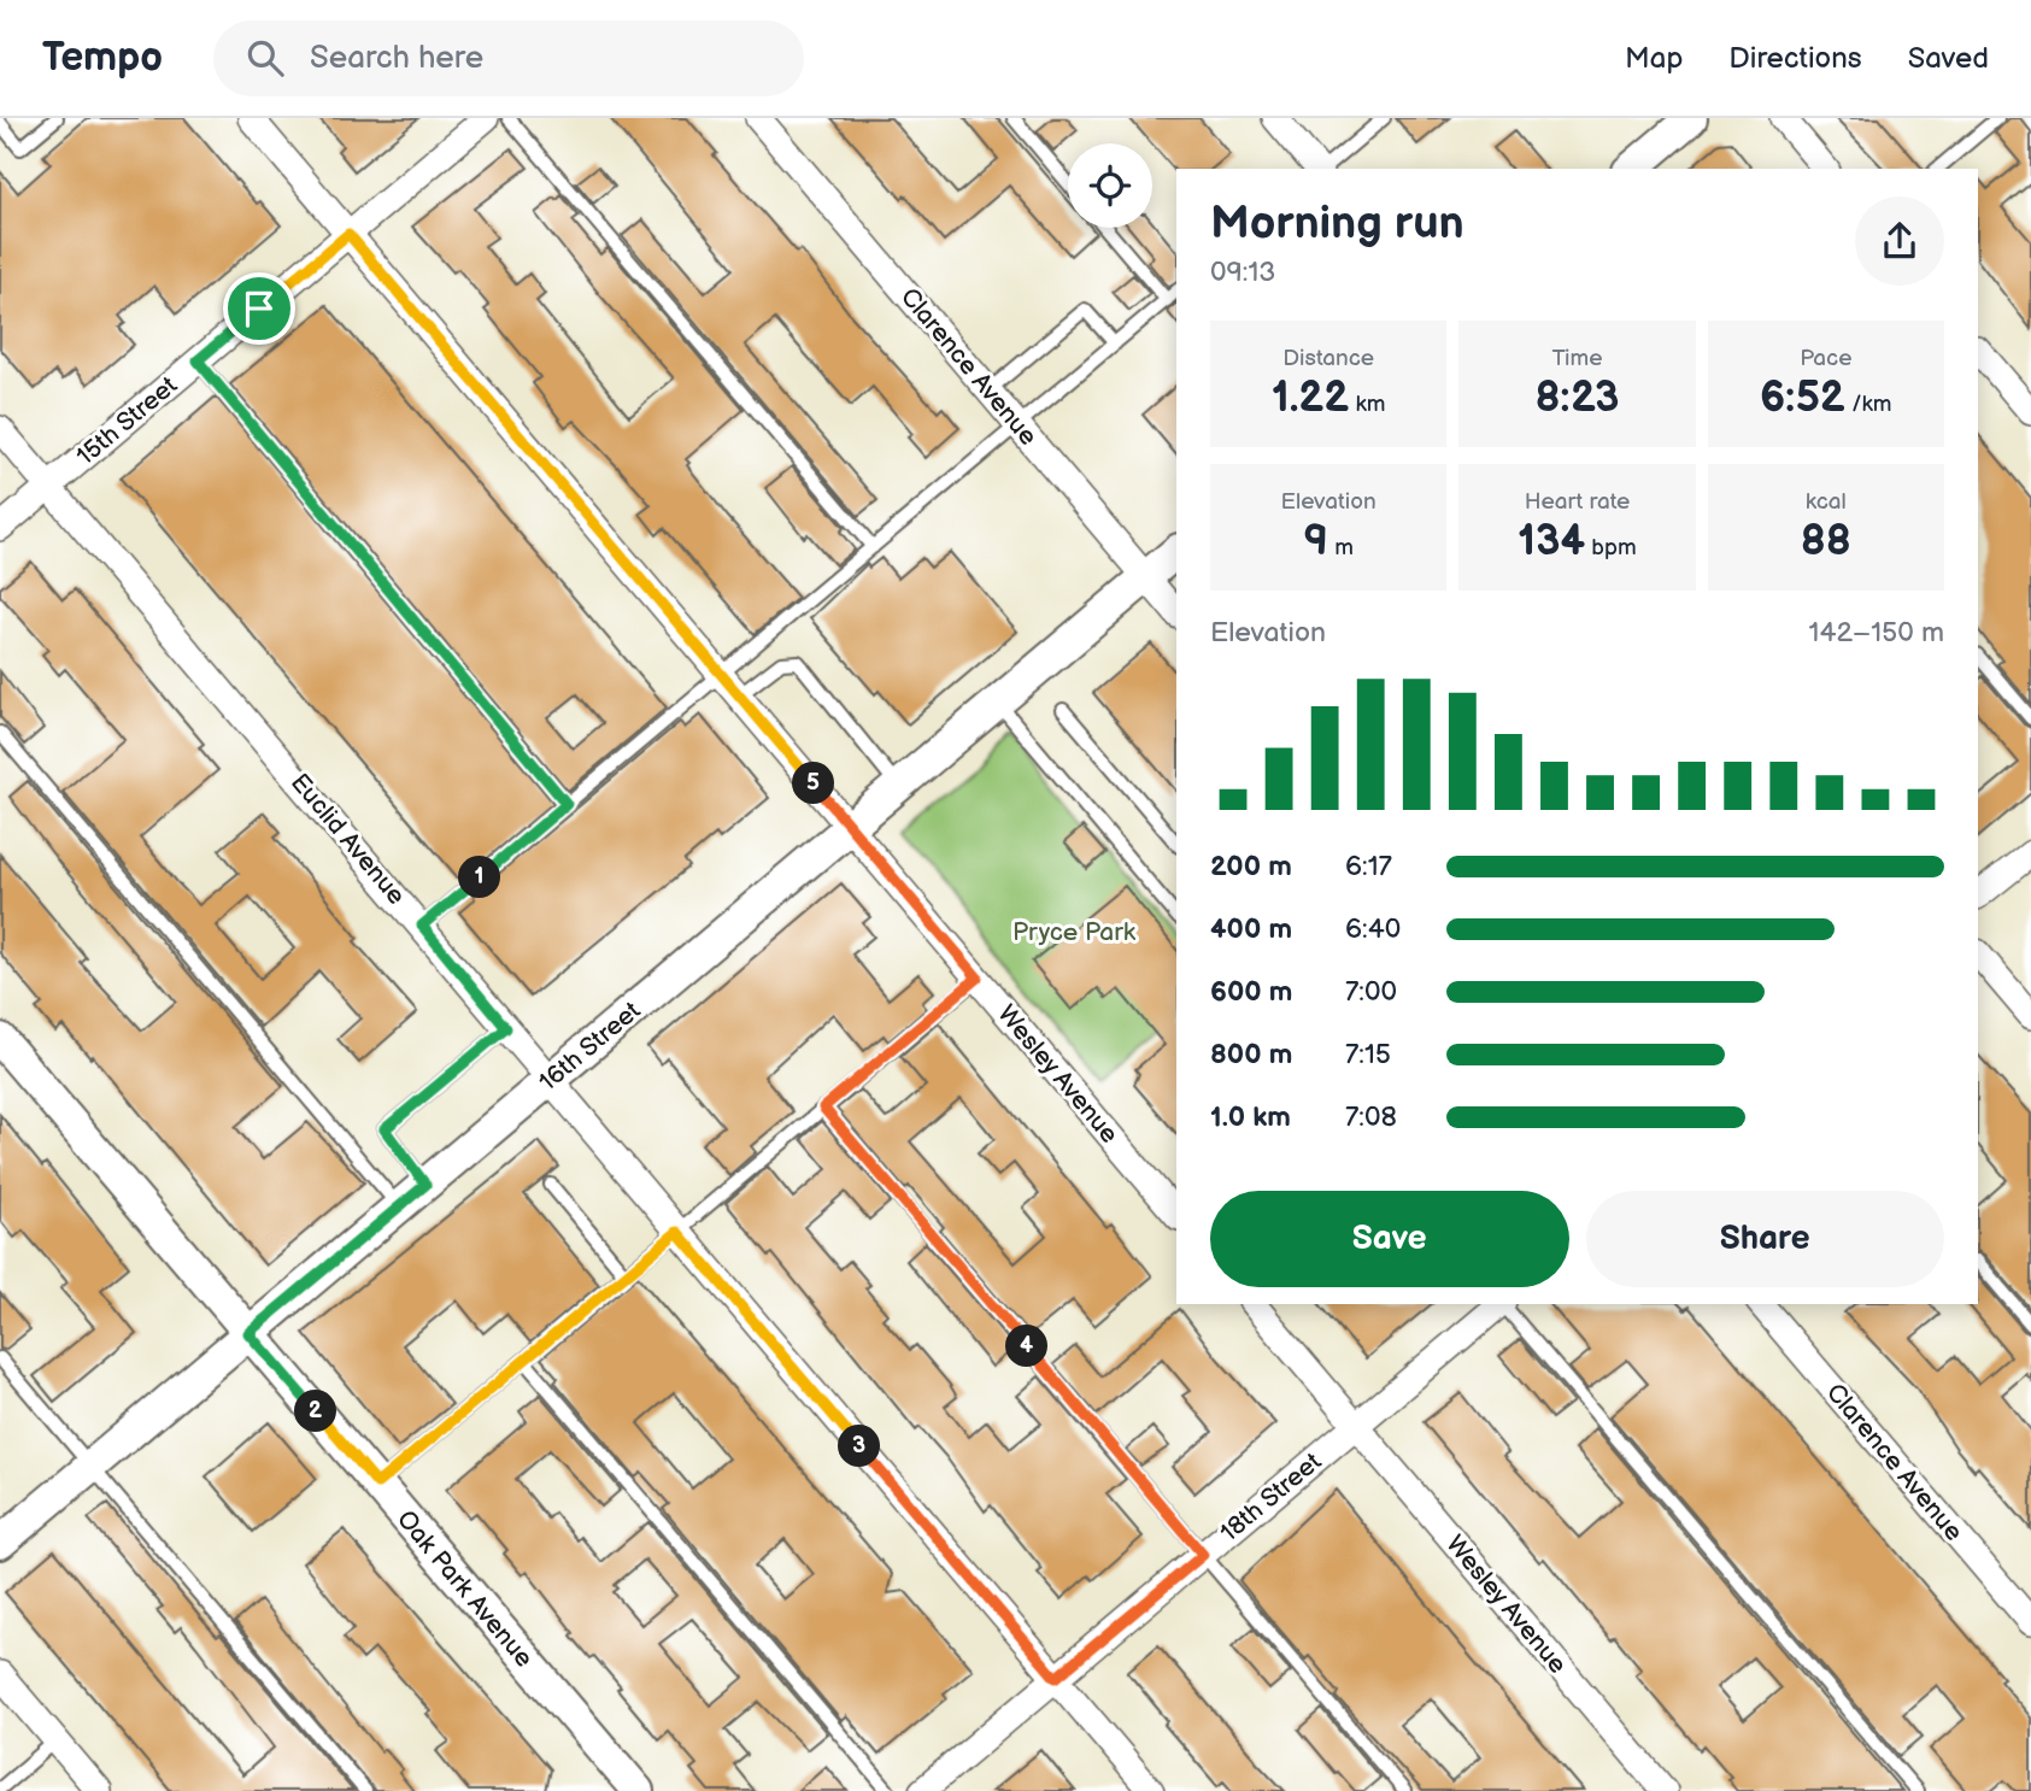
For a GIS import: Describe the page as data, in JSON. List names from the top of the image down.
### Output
{
  "streets": {
    "street": [
      "Clarence Avenue",
      "15th Street",
      "Euclid Avenue",
      "16th Street",
      "Wesley Avenue",
      "18th Street",
      "Oak Park Avenue"
    ]
  },
  "crossings": [
    ["Clarence Avenue", "16th Street"],
    ["15th Street", "Euclid Avenue"],
    ["15th Street", "Wesley Avenue"],
    ["Euclid Avenue", "16th Street"],
    ["Euclid Avenue", "18th Street"],
    ["16th Street", "Wesley Avenue"],
    ["16th Street", "Oak Park Avenue"],
    ["Wesley Avenue", "18th Street"]
  ],
  "parks": ["Pryce Park"],
  "page": {
    "header": "Tempo",
    "search": "Search here",
    "nav": ["Map", "Directions", "Saved"],
    "heading": ["Morning run", "09:13"],
    "stats": [
      ["Distance", "1.22 km"],
      ["Time", "8:23"],
      ["Pace", "6:52 /km"],
      ["Elevation", "9 m"],
      ["Heart rate", "134 bpm"],
      ["kcal", "88"]
    ],
    "chart": ["Elevation", "142–150 m"],
    "pins": [
      "5",
      "1",
      "4",
      "2",
      "3"
    ],
    "list": [
      {
        "name": "200 m",
        "note": "6:17"
      },
      {
        "name": "400 m",
        "note": "6:40"
      },
      {
        "name": "600 m",
        "note": "7:00"
      },
      {
        "name": "800 m",
        "note": "7:15"
      },
      {
        "name": "1.0 km",
        "note": "7:08"
      }
    ],
    "buttons": ["Save", "Share"]
  }
}
